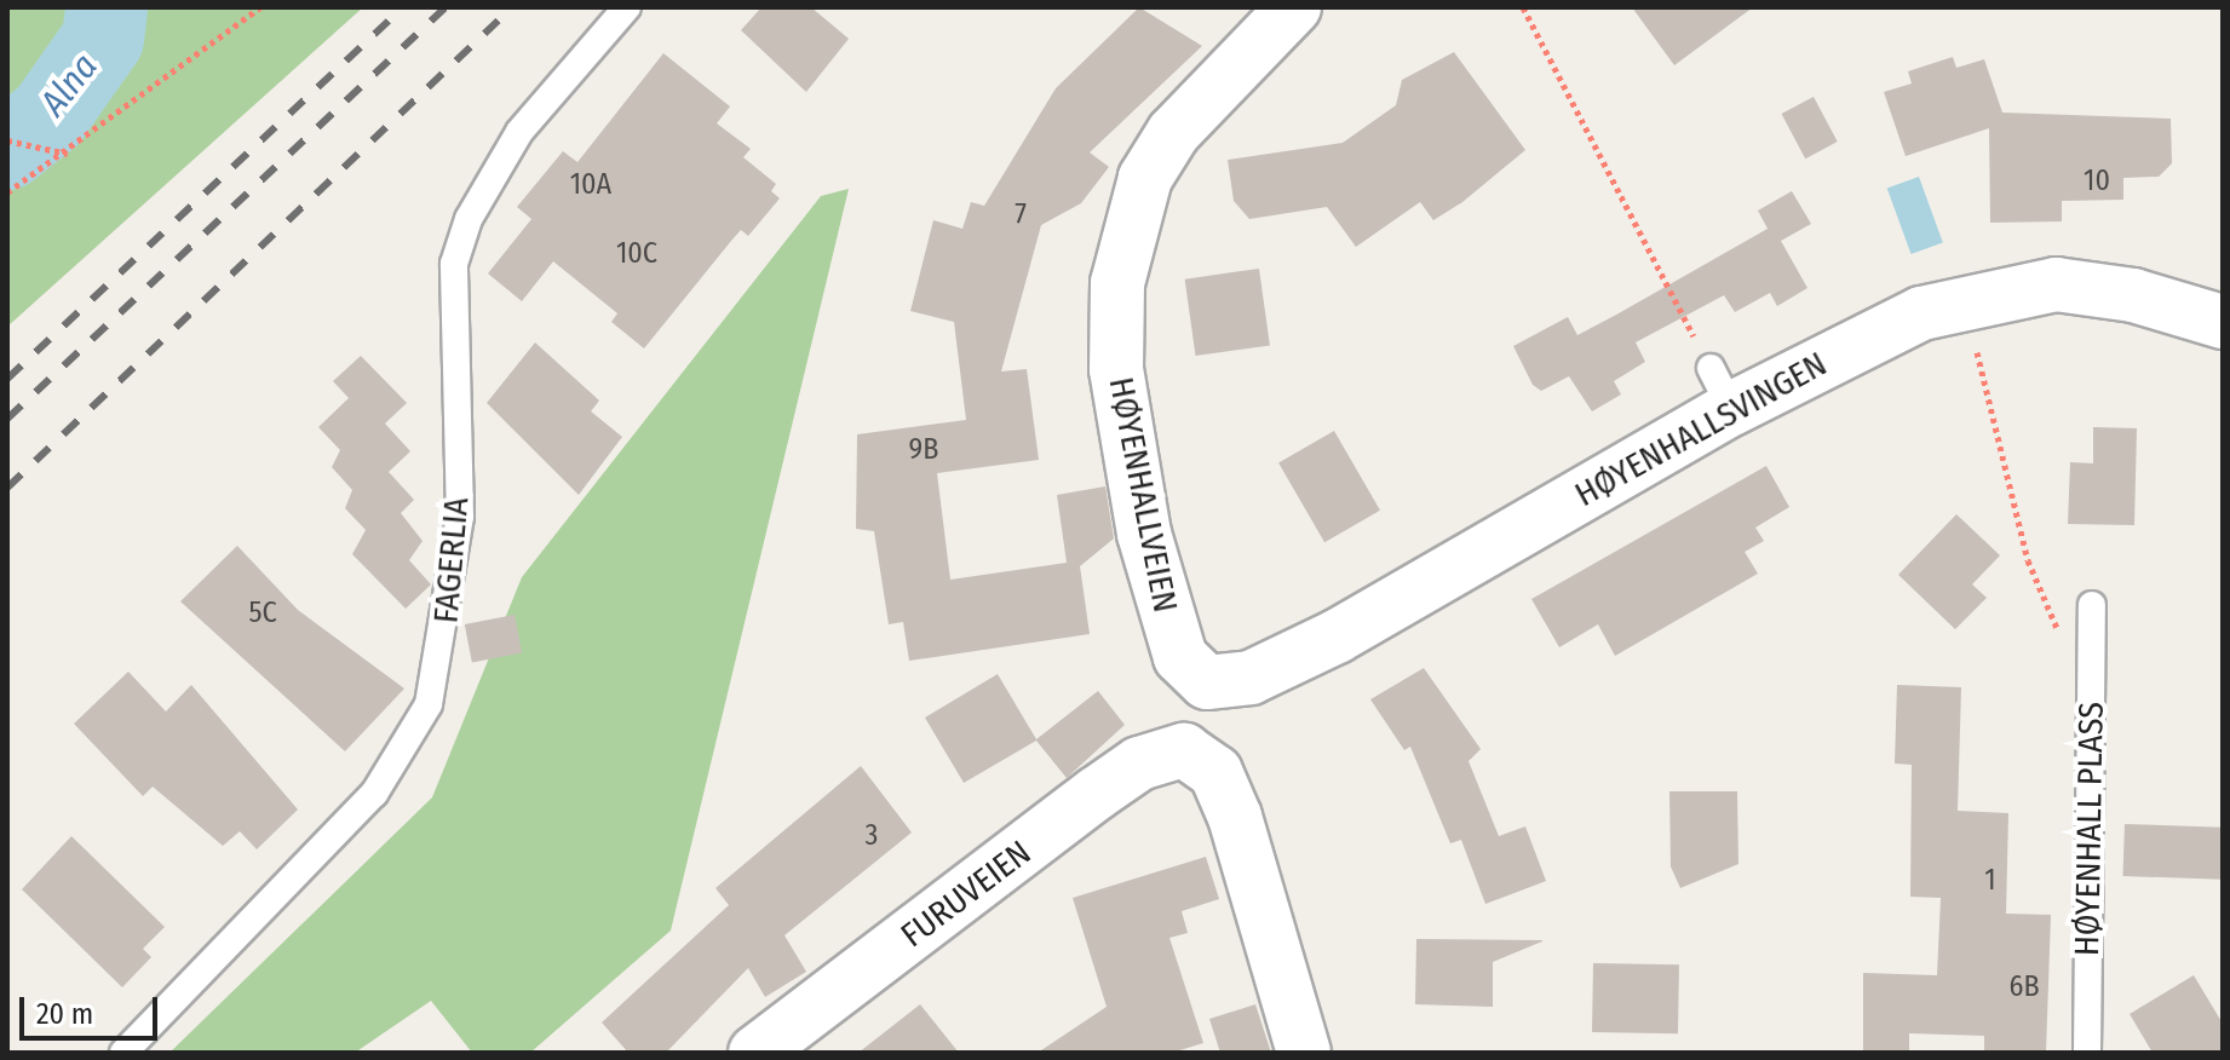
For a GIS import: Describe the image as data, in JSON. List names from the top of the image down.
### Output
{
  "streets": {
    "street": ["HØYENHALLSVINGEN", "HØYENHALLVEIEN", "FURUVEIEN"],
    "lane": ["FAGERLIA", "HØYENHALL PLASS"]
  },
  "crossings": [
    ["HØYENHALLSVINGEN", "HØYENHALLVEIEN"]
  ],
  "water": ["Alna"],
  "house_numbers": [
    "10",
    "10A",
    "7",
    "10C",
    "9B",
    "5C",
    "3",
    "1",
    "6B"
  ],
  "scale_bar": "20 m"
}
